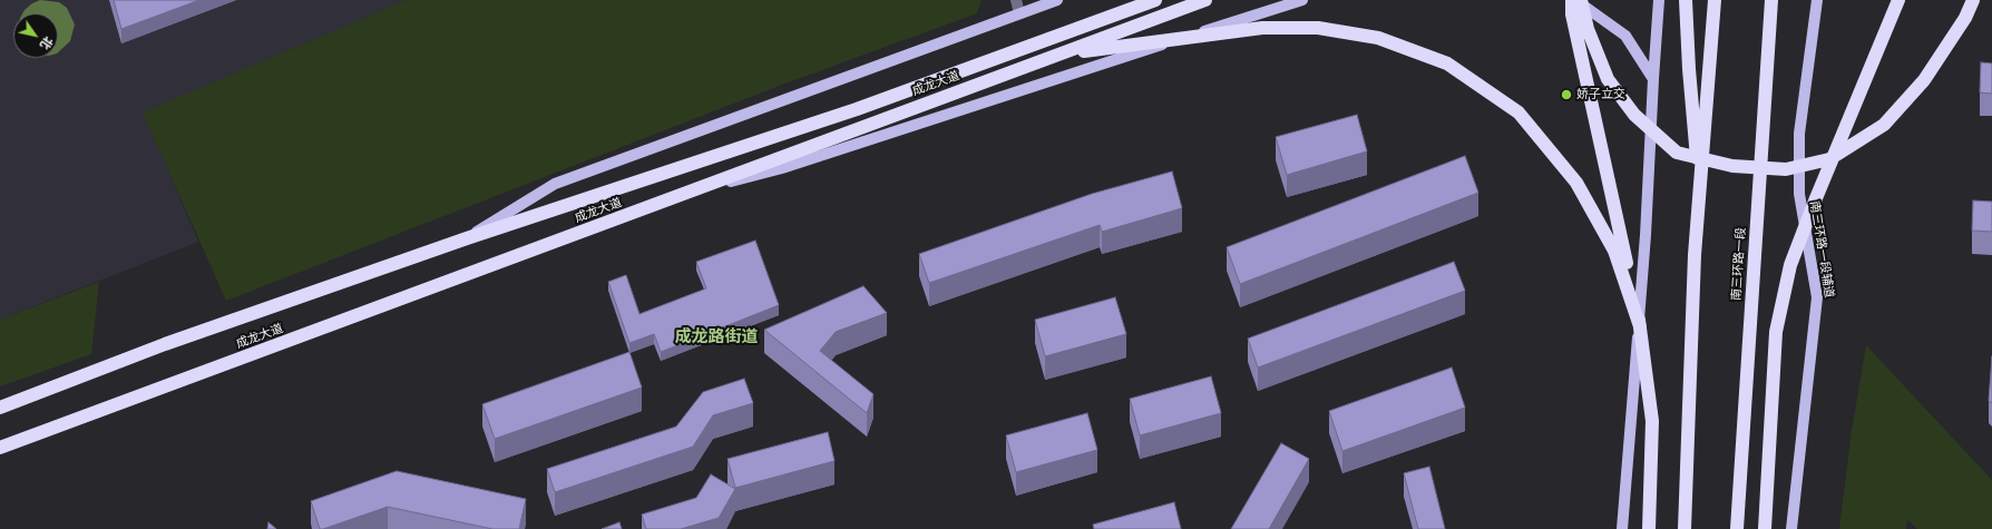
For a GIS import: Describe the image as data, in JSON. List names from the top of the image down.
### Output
{
  "streets": {
    "highway": ["成龙大道", "南三环路一段"],
    "main road": ["南三环路一段辅道"]
  },
  "districts": ["成龙路街道"],
  "places": ["娇子立交"],
  "north": "bottom right"
}
